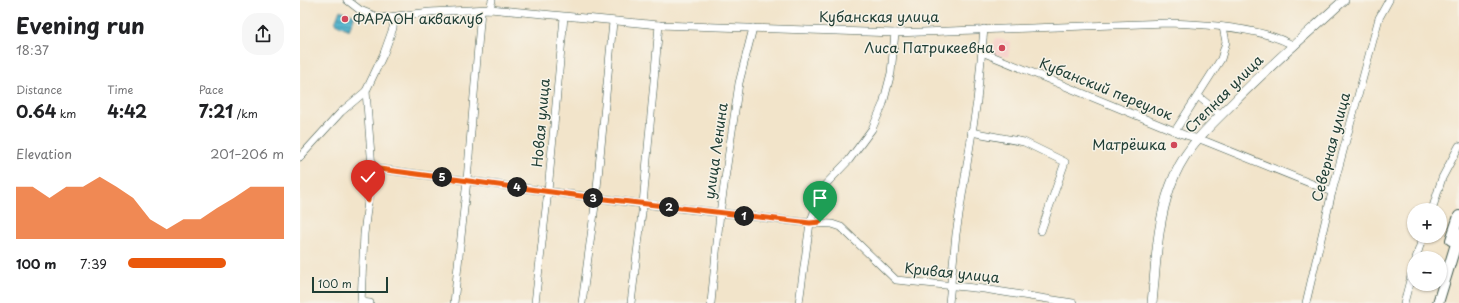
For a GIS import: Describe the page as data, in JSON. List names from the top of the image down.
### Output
{
  "streets": {
    "main road": ["Степная улица"],
    "street": [
      "Кубанская улица",
      "Кубанский переулок",
      "Новая улица",
      "Северная улица",
      "улица Ленина",
      "Кривая улица"
    ]
  },
  "crossings": [
    ["Кубанская улица", "Степная улица"],
    ["Кубанская улица", "Новая улица"],
    ["Кубанская улица", "улица Ленина"],
    ["Кубанский переулок", "Степная улица"],
    ["Кубанский переулок", "Северная улица"],
    ["Новая улица", "Кривая улица"],
    ["улица Ленина", "Кривая улица"]
  ],
  "places": ["ФАРАОН акваклуб", "Лиса Патрикеевна", "Матрёшка"],
  "scale_bar": "100 m",
  "page": {
    "heading": ["Evening run", "18:37"],
    "stats": [
      ["Distance", "0.64 km"],
      ["Time", "4:42"],
      ["Pace", "7:21 /km"]
    ],
    "chart": ["Elevation", "201–206 m"],
    "pins": [
      "5",
      "4",
      "3",
      "2",
      "1"
    ],
    "map_buttons": ["+", "−"],
    "list": [
      {
        "name": "100 m",
        "note": "7:39"
      }
    ],
    "scale": "100 m"
  }
}
